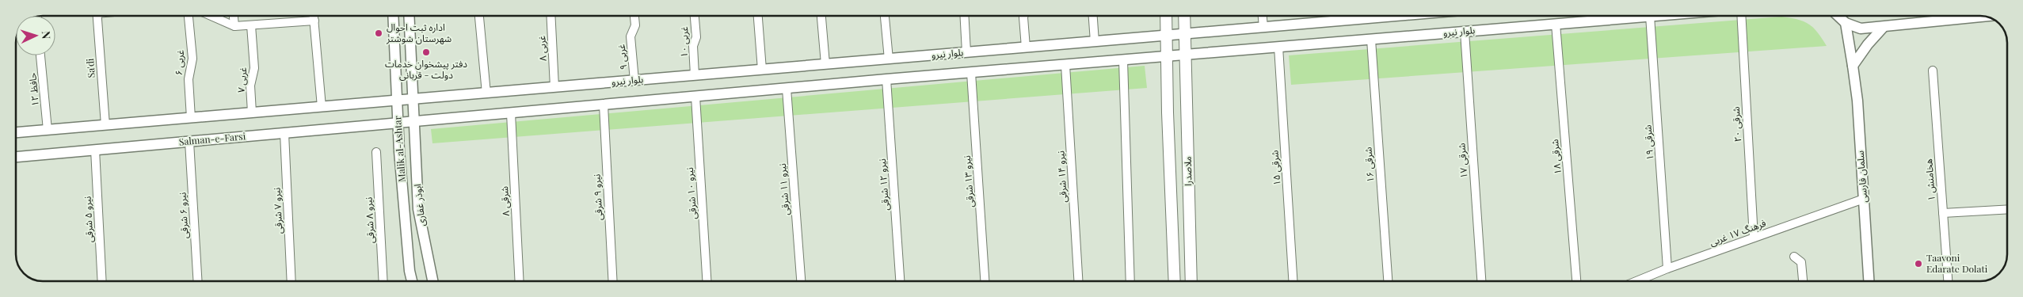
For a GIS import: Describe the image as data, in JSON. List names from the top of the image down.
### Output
{
  "streets": {
    "main road": ["ملاصدرا"],
    "street": [
      "بلوار نیرو",
      "۱۰ غربی",
      "۸ غربی",
      "۹ غربی",
      "۶ غربی",
      "Sa'di",
      "۷ غربی",
      "حافظ ۱۲",
      "۲۰ شرقی",
      "Salman-e-Farsi",
      "۱۹ شرقی",
      "Malik al-Ashtar",
      "۱۸ شرقی",
      "۱۷ شرقی",
      "۱۶ شرقی",
      "۱۵ شرقی",
      "نیرو ۱۴ شرقی",
      "سلمان فارسی",
      "هخامنش ۱",
      "نیرو ۱۳ شرقی",
      "نیرو ۱۲ شرقی",
      "نیرو ۱۱ شرقی",
      "نیرو ۱۰ شرقی",
      "نیرو ۹ شرقی",
      "۸ شرقی",
      "ابوذر غفاری",
      "نیرو ۷ شرقی",
      "نیرو ۶ شرقی",
      "نیرو ۵ شرقی",
      "نیرو ۸ شرقی",
      "فرهنگ ۱۷ غربی"
    ]
  },
  "crossings": [
    ["بلوار نیرو", "۱۰ غربی"],
    ["بلوار نیرو", "۸ غربی"],
    ["بلوار نیرو", "۹ غربی"],
    ["بلوار نیرو", "۱۹ شرقی"],
    ["بلوار نیرو", "Malik al-Ashtar"],
    ["بلوار نیرو", "۱۸ شرقی"],
    ["بلوار نیرو", "۱۷ شرقی"],
    ["بلوار نیرو", "۱۶ شرقی"],
    ["بلوار نیرو", "۱۵ شرقی"],
    ["بلوار نیرو", "ملاصدرا"],
    ["۲۰ شرقی", "فرهنگ ۱۷ غربی"],
    ["Salman-e-Farsi", "Malik al-Ashtar"],
    ["Salman-e-Farsi", "ابوذر غفاری"],
    ["Salman-e-Farsi", "نیرو ۷ شرقی"],
    ["Salman-e-Farsi", "نیرو ۶ شرقی"],
    ["Salman-e-Farsi", "نیرو ۵ شرقی"],
    ["۱۹ شرقی", "فرهنگ ۱۷ غربی"],
    ["Malik al-Ashtar", "ابوذر غفاری"],
    ["سلمان فارسی", "فرهنگ ۱۷ غربی"]
  ],
  "places": ["اداره ثبت احوال شهرستان شوشتر", "دفتر پیشخوان خدمات دولت - قربانی", "Taavoni Edarate Dolati"],
  "north": "right"
}
